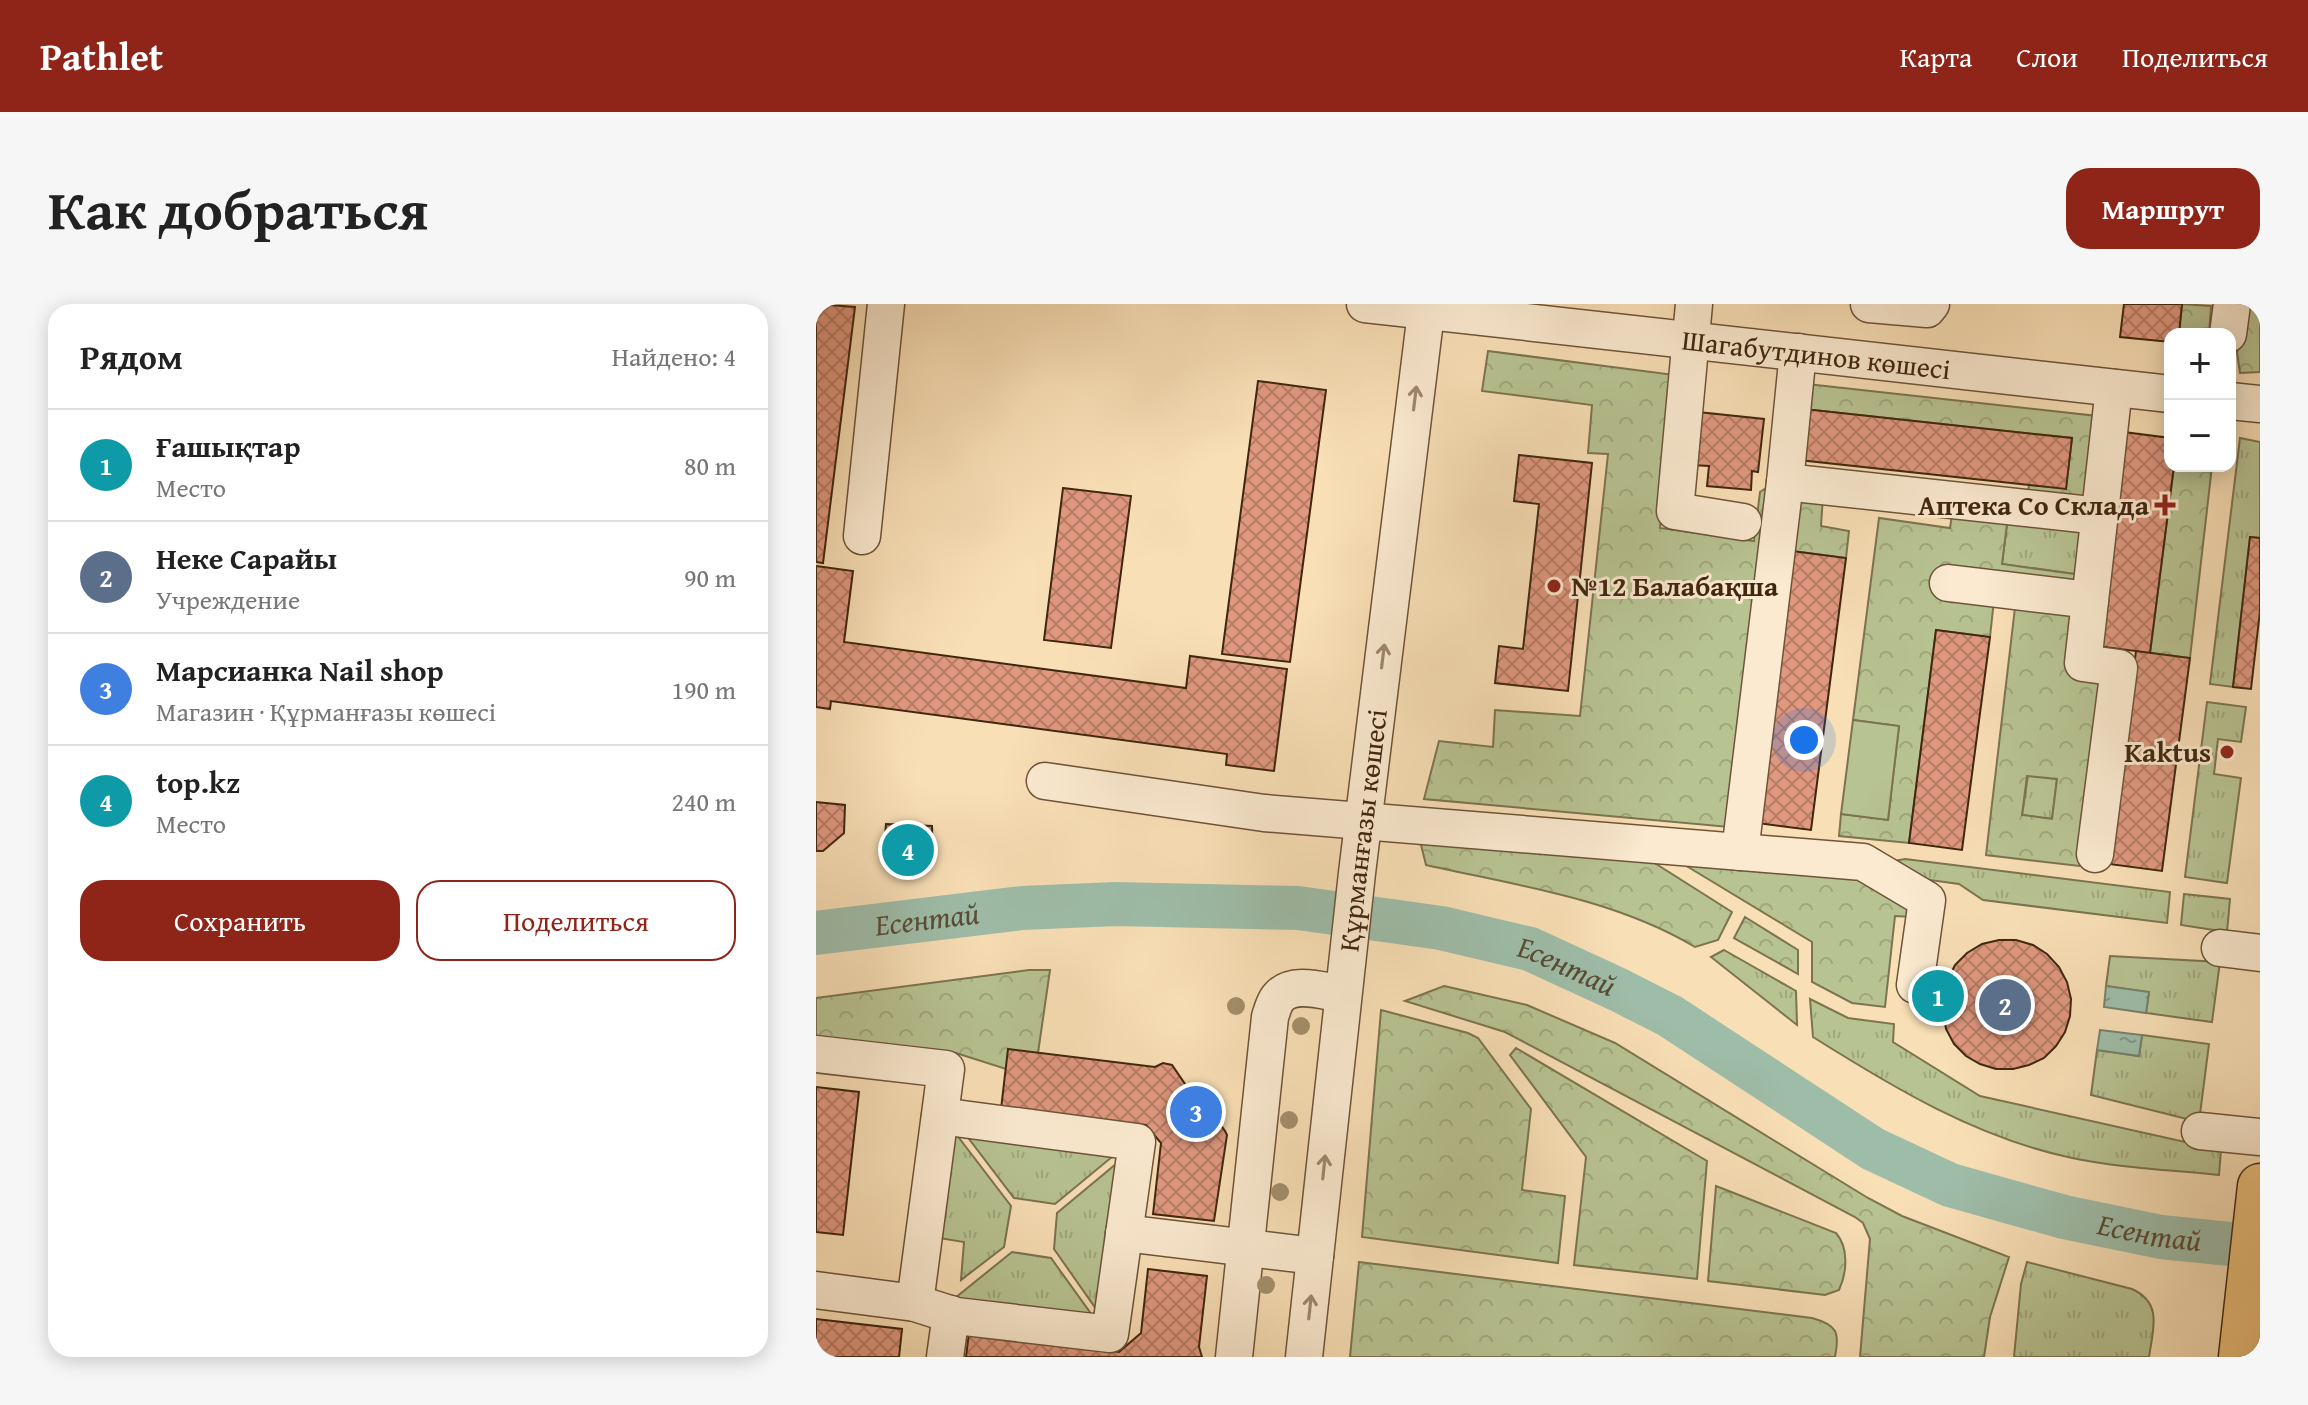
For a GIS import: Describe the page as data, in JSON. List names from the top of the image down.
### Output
{
  "streets": {
    "street": ["Шагабутдинов көшесі", "Құрманғазы көшесі"]
  },
  "crossings": [
    ["Шагабутдинов көшесі", "Құрманғазы көшесі"]
  ],
  "one_way": ["Құрманғазы көшесі"],
  "water": ["Есентай"],
  "places": {
    "health": ["Аптека Со Склада"],
    "other": ["№12 Балабақша", "Kaktus"]
  },
  "page": {
    "header": "Pathlet",
    "nav": ["Карта", "Слои", "Поделиться"],
    "title": "Как добраться",
    "buttons": [
      "Маршрут",
      ["Сохранить", "Поделиться"]
    ],
    "heading": ["Рядом", "Найдено: 4"],
    "map_buttons": ["+", "−"],
    "list": [
      {
        "mark": "1",
        "name": "Ғашықтар",
        "note": "Место",
        "value": "80 m"
      },
      {
        "mark": "2",
        "name": "Неке Сарайы",
        "note": "Учреждение",
        "value": "90 m"
      },
      {
        "mark": "3",
        "name": "Марсианка Nail shop",
        "note": "Магазин · Құрманғазы көшесі",
        "value": "190 m"
      },
      {
        "mark": "4",
        "name": "top.kz",
        "note": "Место",
        "value": "240 m"
      }
    ],
    "pins": [
      "4",
      "1",
      "2",
      "3"
    ]
  }
}
